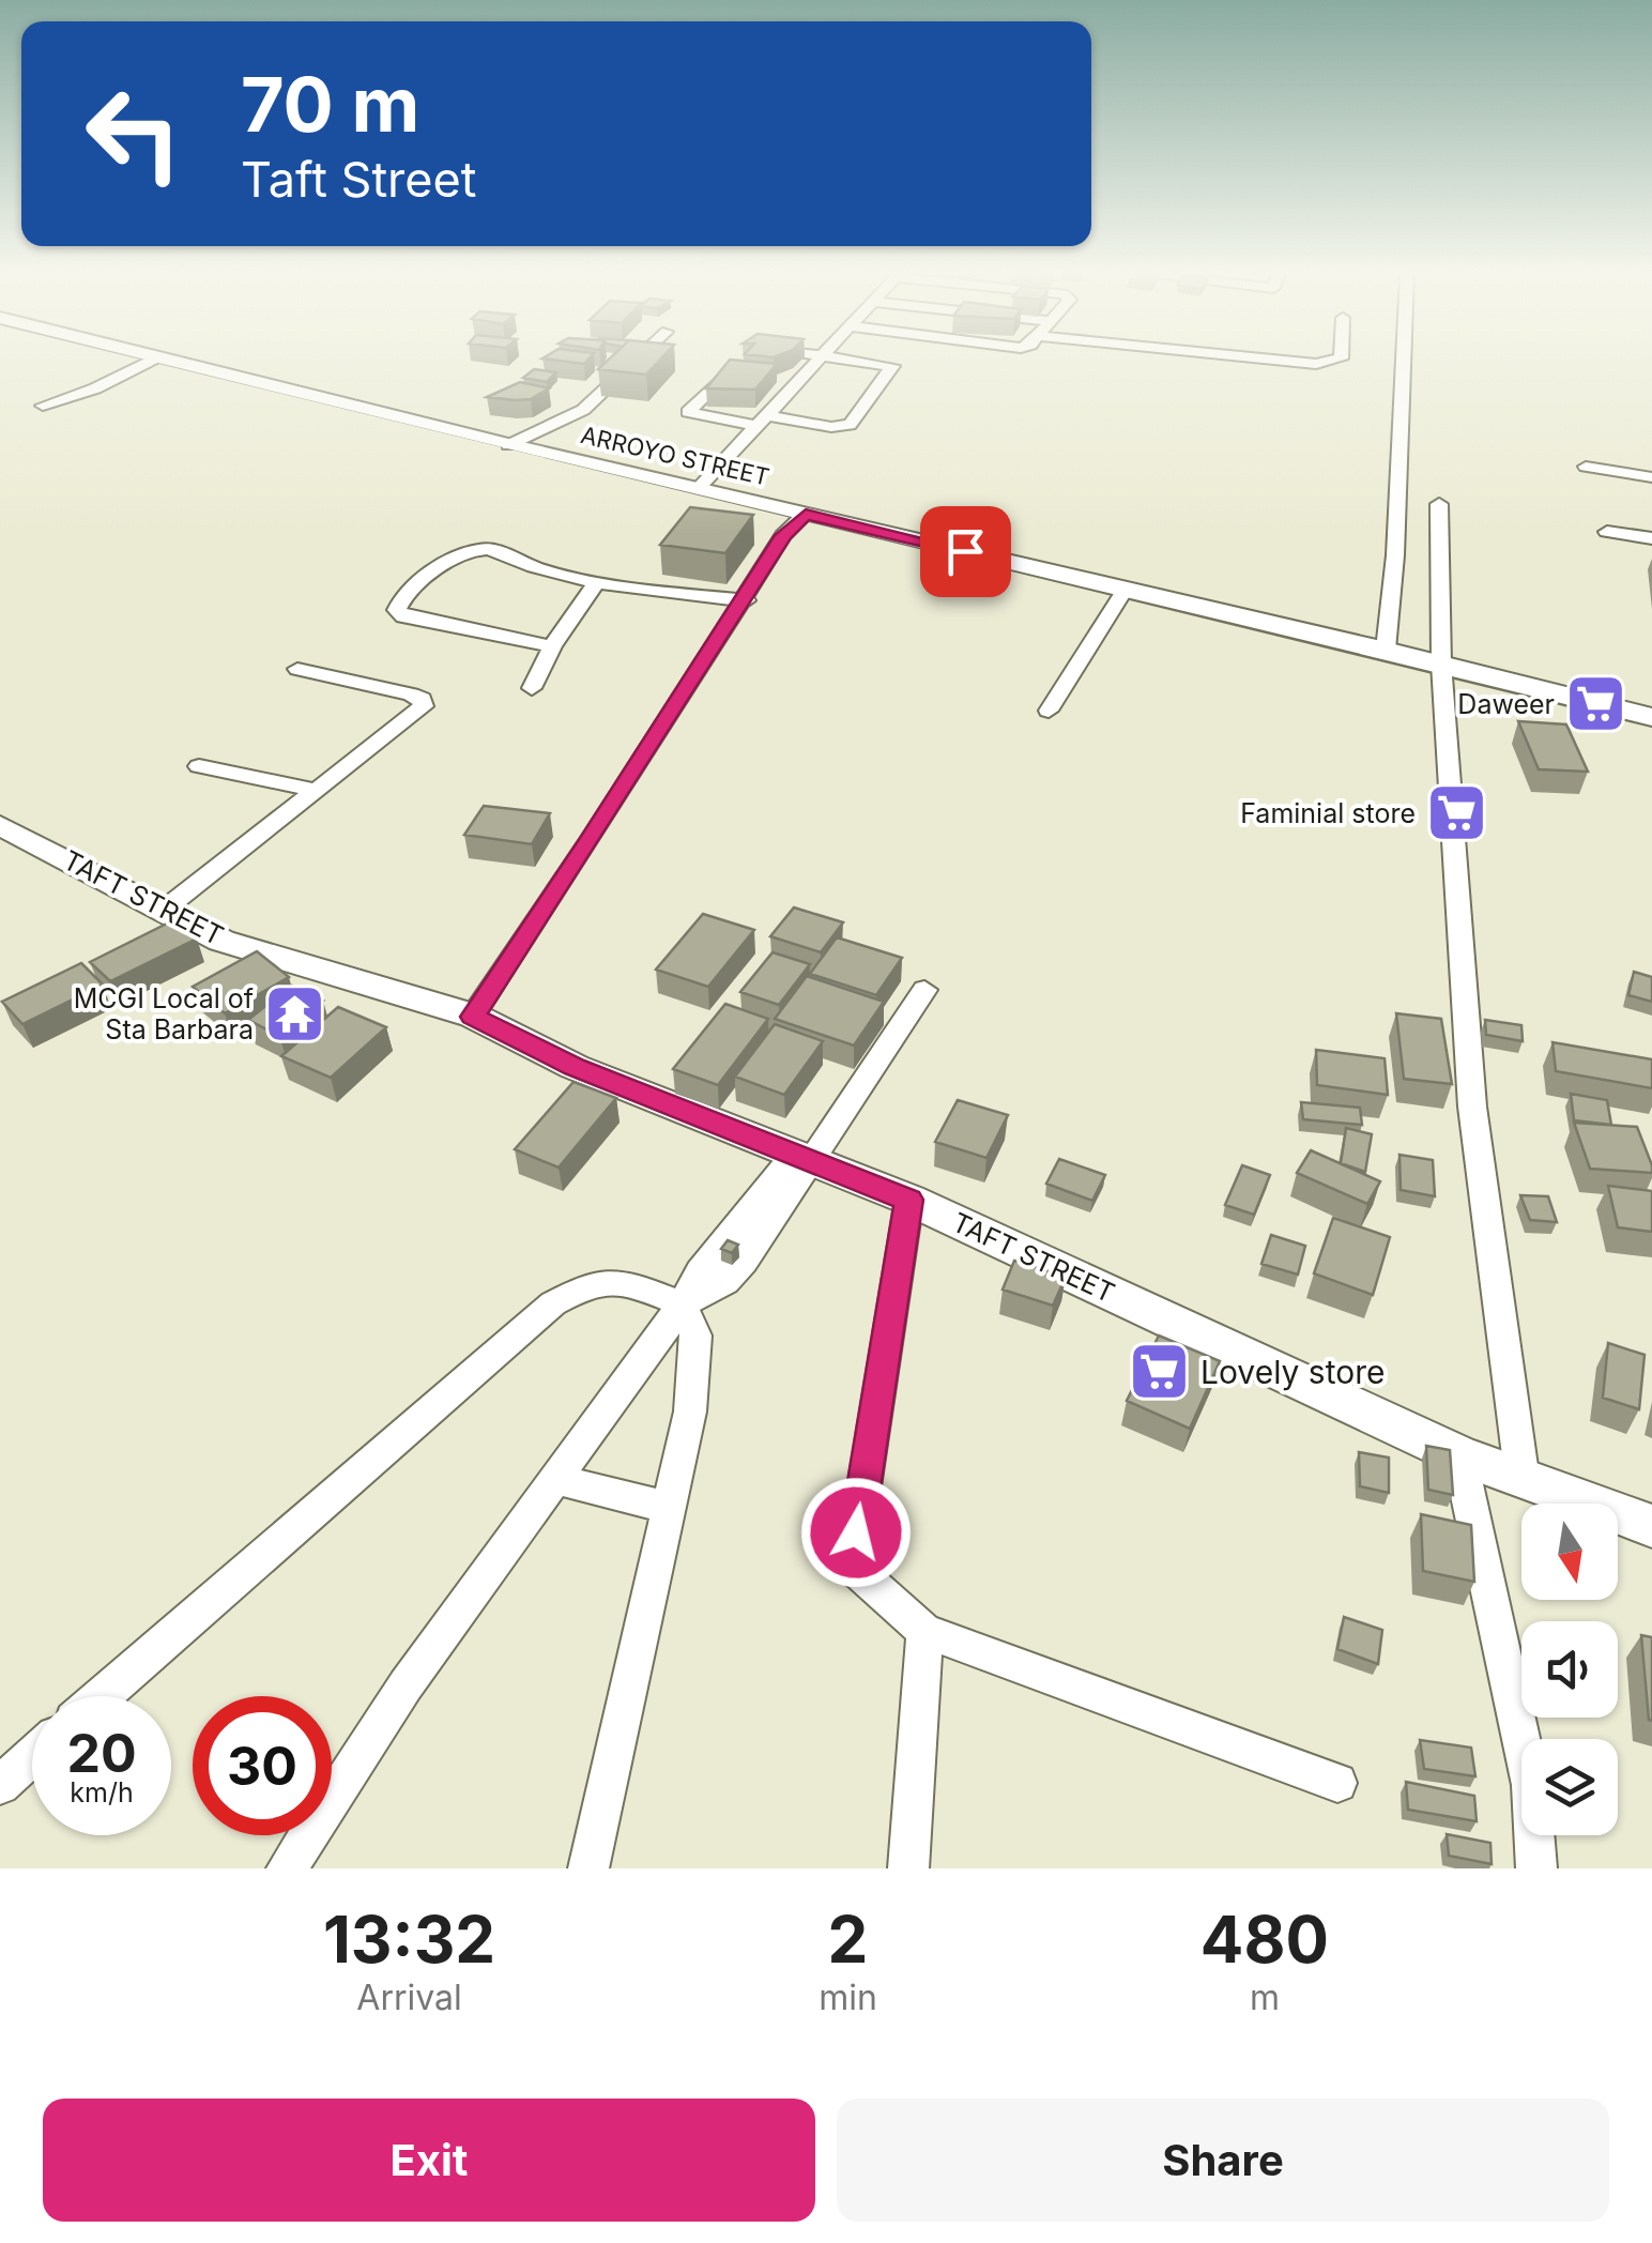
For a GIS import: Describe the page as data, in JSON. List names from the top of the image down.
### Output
{
  "streets": {
    "street": ["ARROYO STREET", "TAFT STREET"]
  },
  "places": {
    "supermarket": ["Daweer", "Faminial store", "Lovely store"],
    "temple": ["MCGI Local of Sta Barbara"]
  },
  "north": "bottom",
  "page": {
    "turn": ["70 m", "Taft Street"],
    "speed": "20 km/h",
    "limit": "30",
    "eta": [
      "13:32",
      "Arrival",
      "2",
      "min",
      "480",
      "m"
    ],
    "buttons": ["Exit", "Share"]
  }
}
